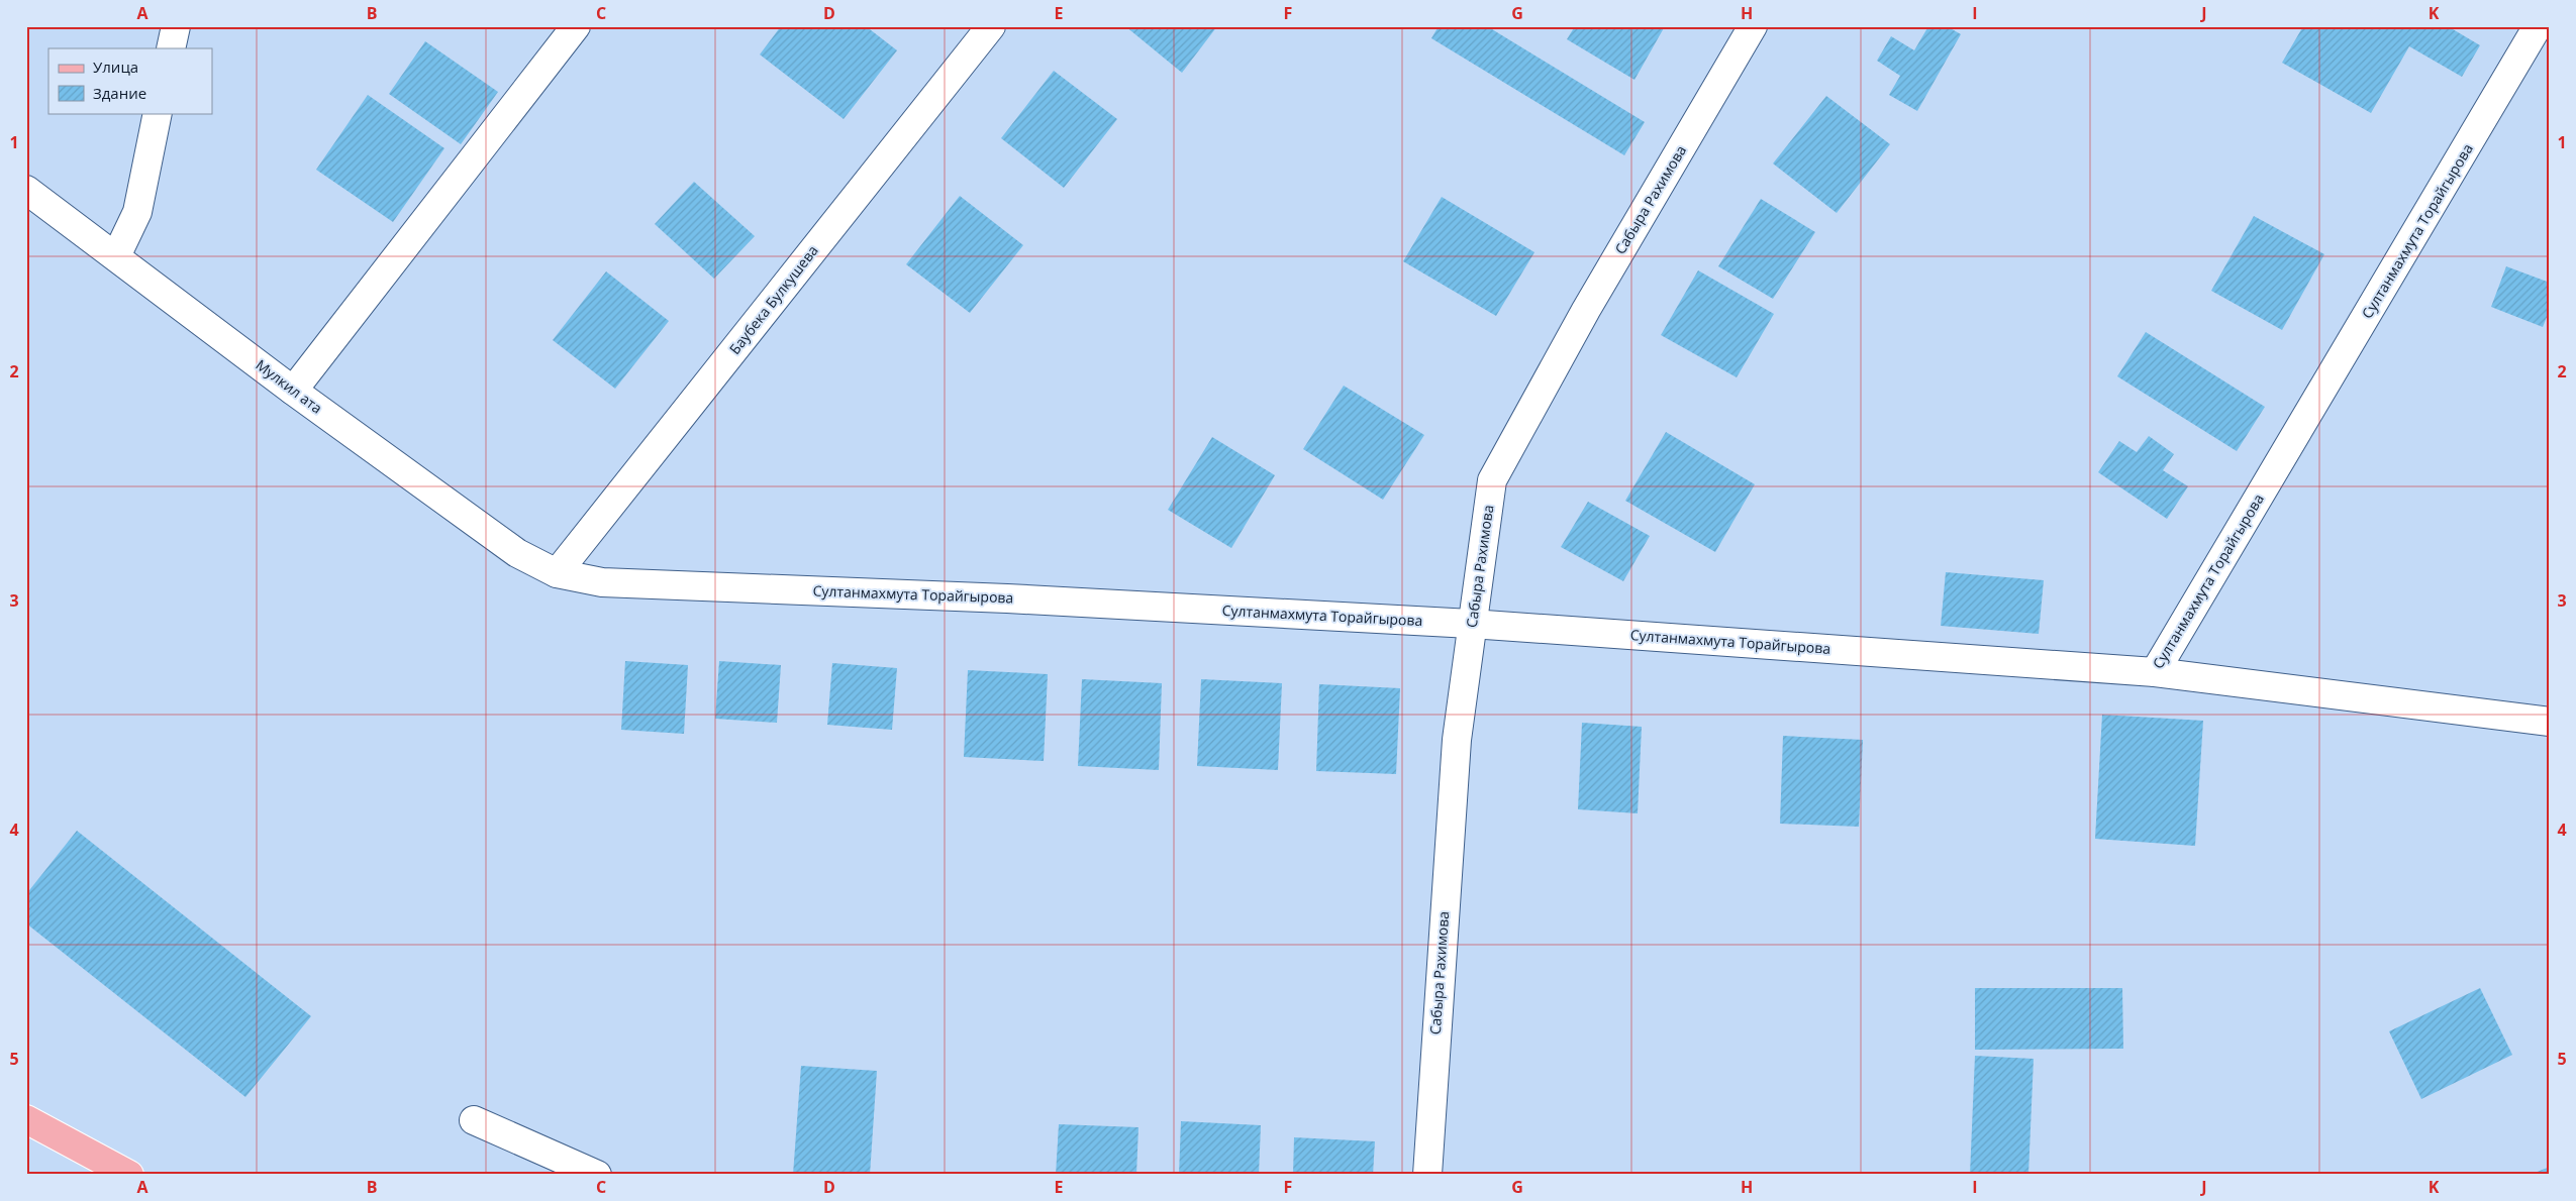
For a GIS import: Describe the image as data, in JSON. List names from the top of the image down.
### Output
{
  "streets": {
    "street": [
      "Сабыра Рахимова",
      "Султанмахмута Торайгырова",
      "Баубека Булкушева",
      "Мулкил ата"
    ]
  },
  "crossings": [
    ["Сабыра Рахимова", "Султанмахмута Торайгырова"],
    ["Султанмахмута Торайгырова", "Баубека Булкушева"],
    ["Султанмахмута Торайгырова", "Мулкил ата"],
    ["Баубека Булкушева", "Мулкил ата"]
  ],
  "legend": ["Улица", "Здание"],
  "grid": {
    "columns": [
      "A",
      "B",
      "C",
      "D",
      "E",
      "F",
      "G",
      "H",
      "I",
      "J",
      "K"
    ],
    "rows": [
      "1",
      "2",
      "3",
      "4",
      "5"
    ]
  }
}
